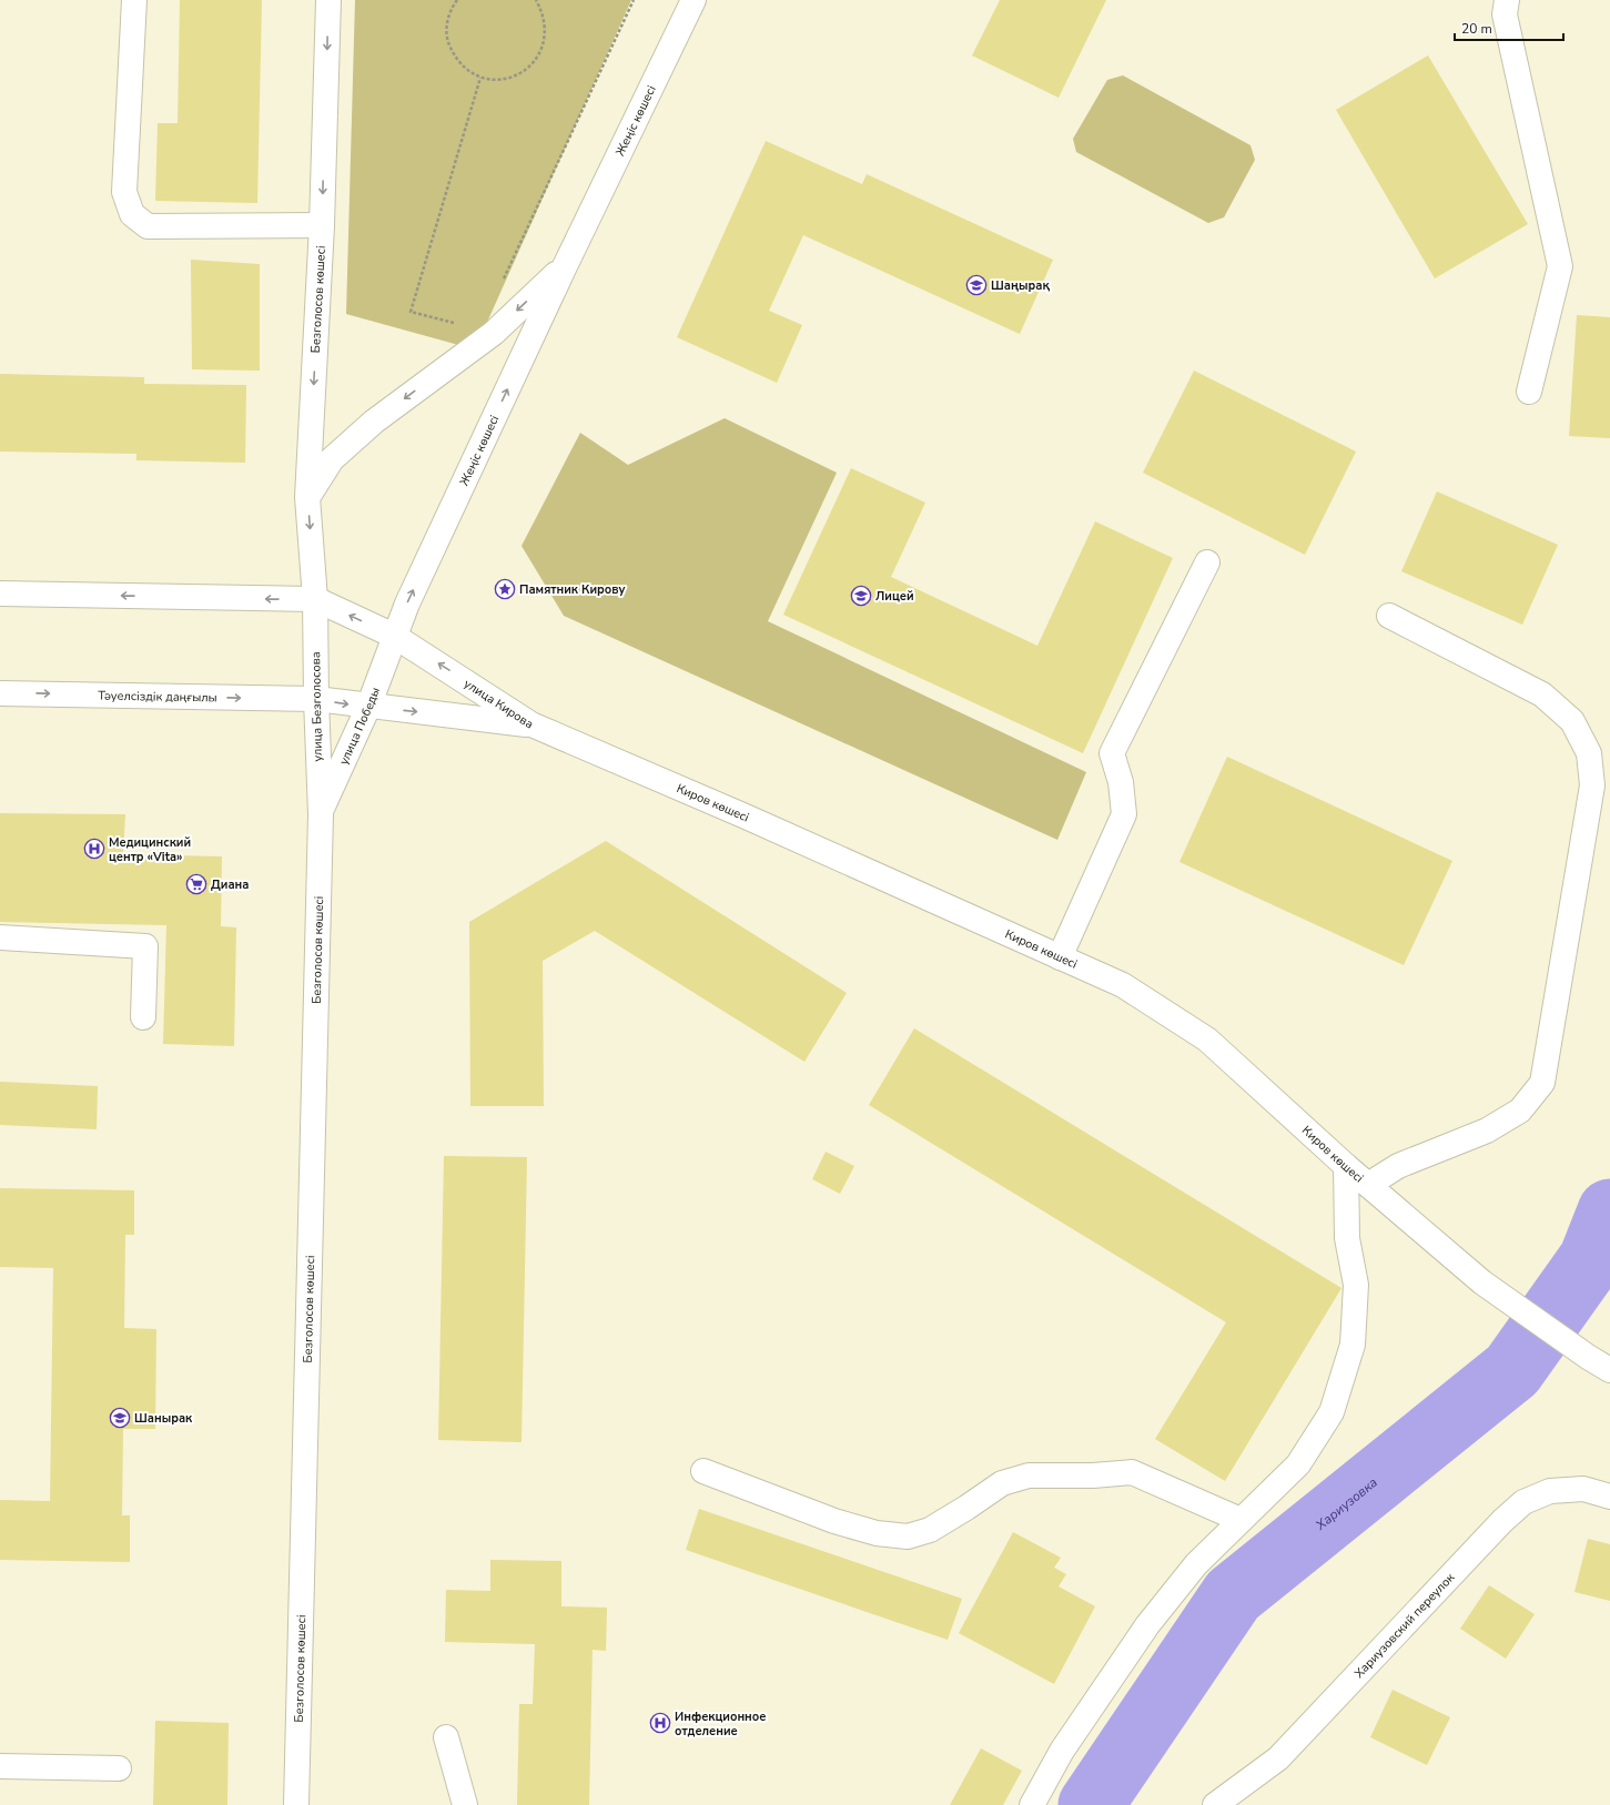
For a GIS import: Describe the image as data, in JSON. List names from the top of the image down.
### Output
{
  "streets": {
    "street": [
      "Жеңіс көшесі",
      "Безголосов көшесі",
      "Тәуелсіздік даңғылы",
      "улица Кирова",
      "улица Безголосова",
      "улица Победы",
      "Киров көшесі",
      "Хариузовский переулок"
    ]
  },
  "crossings": [
    ["Жеңіс көшесі", "Безголосов көшесі"],
    ["Жеңіс көшесі", "улица Кирова"],
    ["Жеңіс көшесі", "улица Победы"],
    ["Безголосов көшесі", "улица Кирова"],
    ["Безголосов көшесі", "улица Безголосова"],
    ["Безголосов көшесі", "улица Победы"],
    ["Тәуелсіздік даңғылы", "улица Кирова"],
    ["Тәуелсіздік даңғылы", "улица Безголосова"],
    ["Тәуелсіздік даңғылы", "улица Победы"],
    ["улица Кирова", "улица Безголосова"],
    ["улица Кирова", "улица Победы"],
    ["улица Кирова", "Киров көшесі"],
    ["улица Безголосова", "улица Победы"]
  ],
  "one_way": ["Безголосов көшесі"],
  "water": ["Хариузовка"],
  "places": {
    "school or university": ["Шаңырақ", "Лицей", "Шанырак"],
    "place": ["Памятник Кирову"],
    "hospital": ["Медицинский центр «Vita»", "Инфекционное отделение"],
    "supermarket": ["Диана"]
  },
  "scale_bar": "20 m"
}
